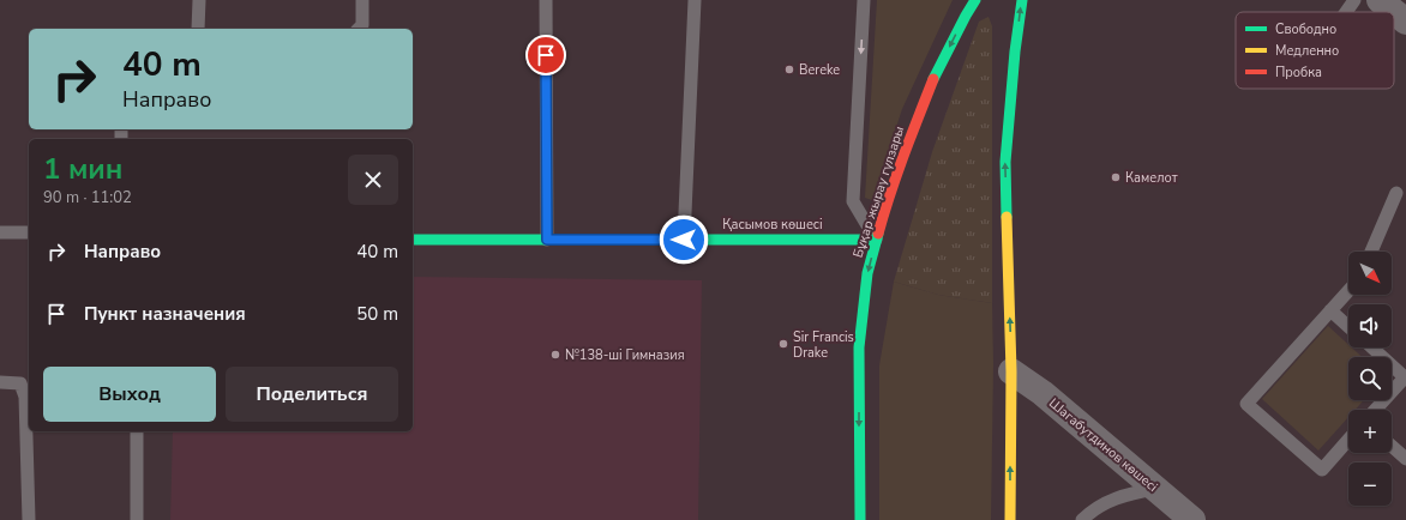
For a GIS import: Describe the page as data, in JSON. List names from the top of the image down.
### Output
{
  "streets": {
    "street": ["Бұқар жырау гүлзары", "Қасымов көшесі", "Шагабутдинов көшесі"]
  },
  "crossings": [
    ["Бұқар жырау гүлзары", "Қасымов көшесі"]
  ],
  "one_way": ["Бұқар жырау гүлзары"],
  "places": [
    "Bereke",
    "Камелот",
    "Sir Francis Drake",
    "№138-ші Гимназия"
  ],
  "legend": ["Свободно", "Медленно", "Пробка"],
  "north": "bottom right",
  "page": {
    "turn": ["40 m", "Направо"],
    "heading": ["1 мин", "90 m · 11:02"],
    "list": [
      {
        "name": "Направо",
        "value": "40 m"
      },
      {
        "name": "Пункт назначения",
        "value": "50 m"
      }
    ],
    "map_buttons": ["+", "−"],
    "buttons": ["Выход", "Поделиться"]
  }
}
